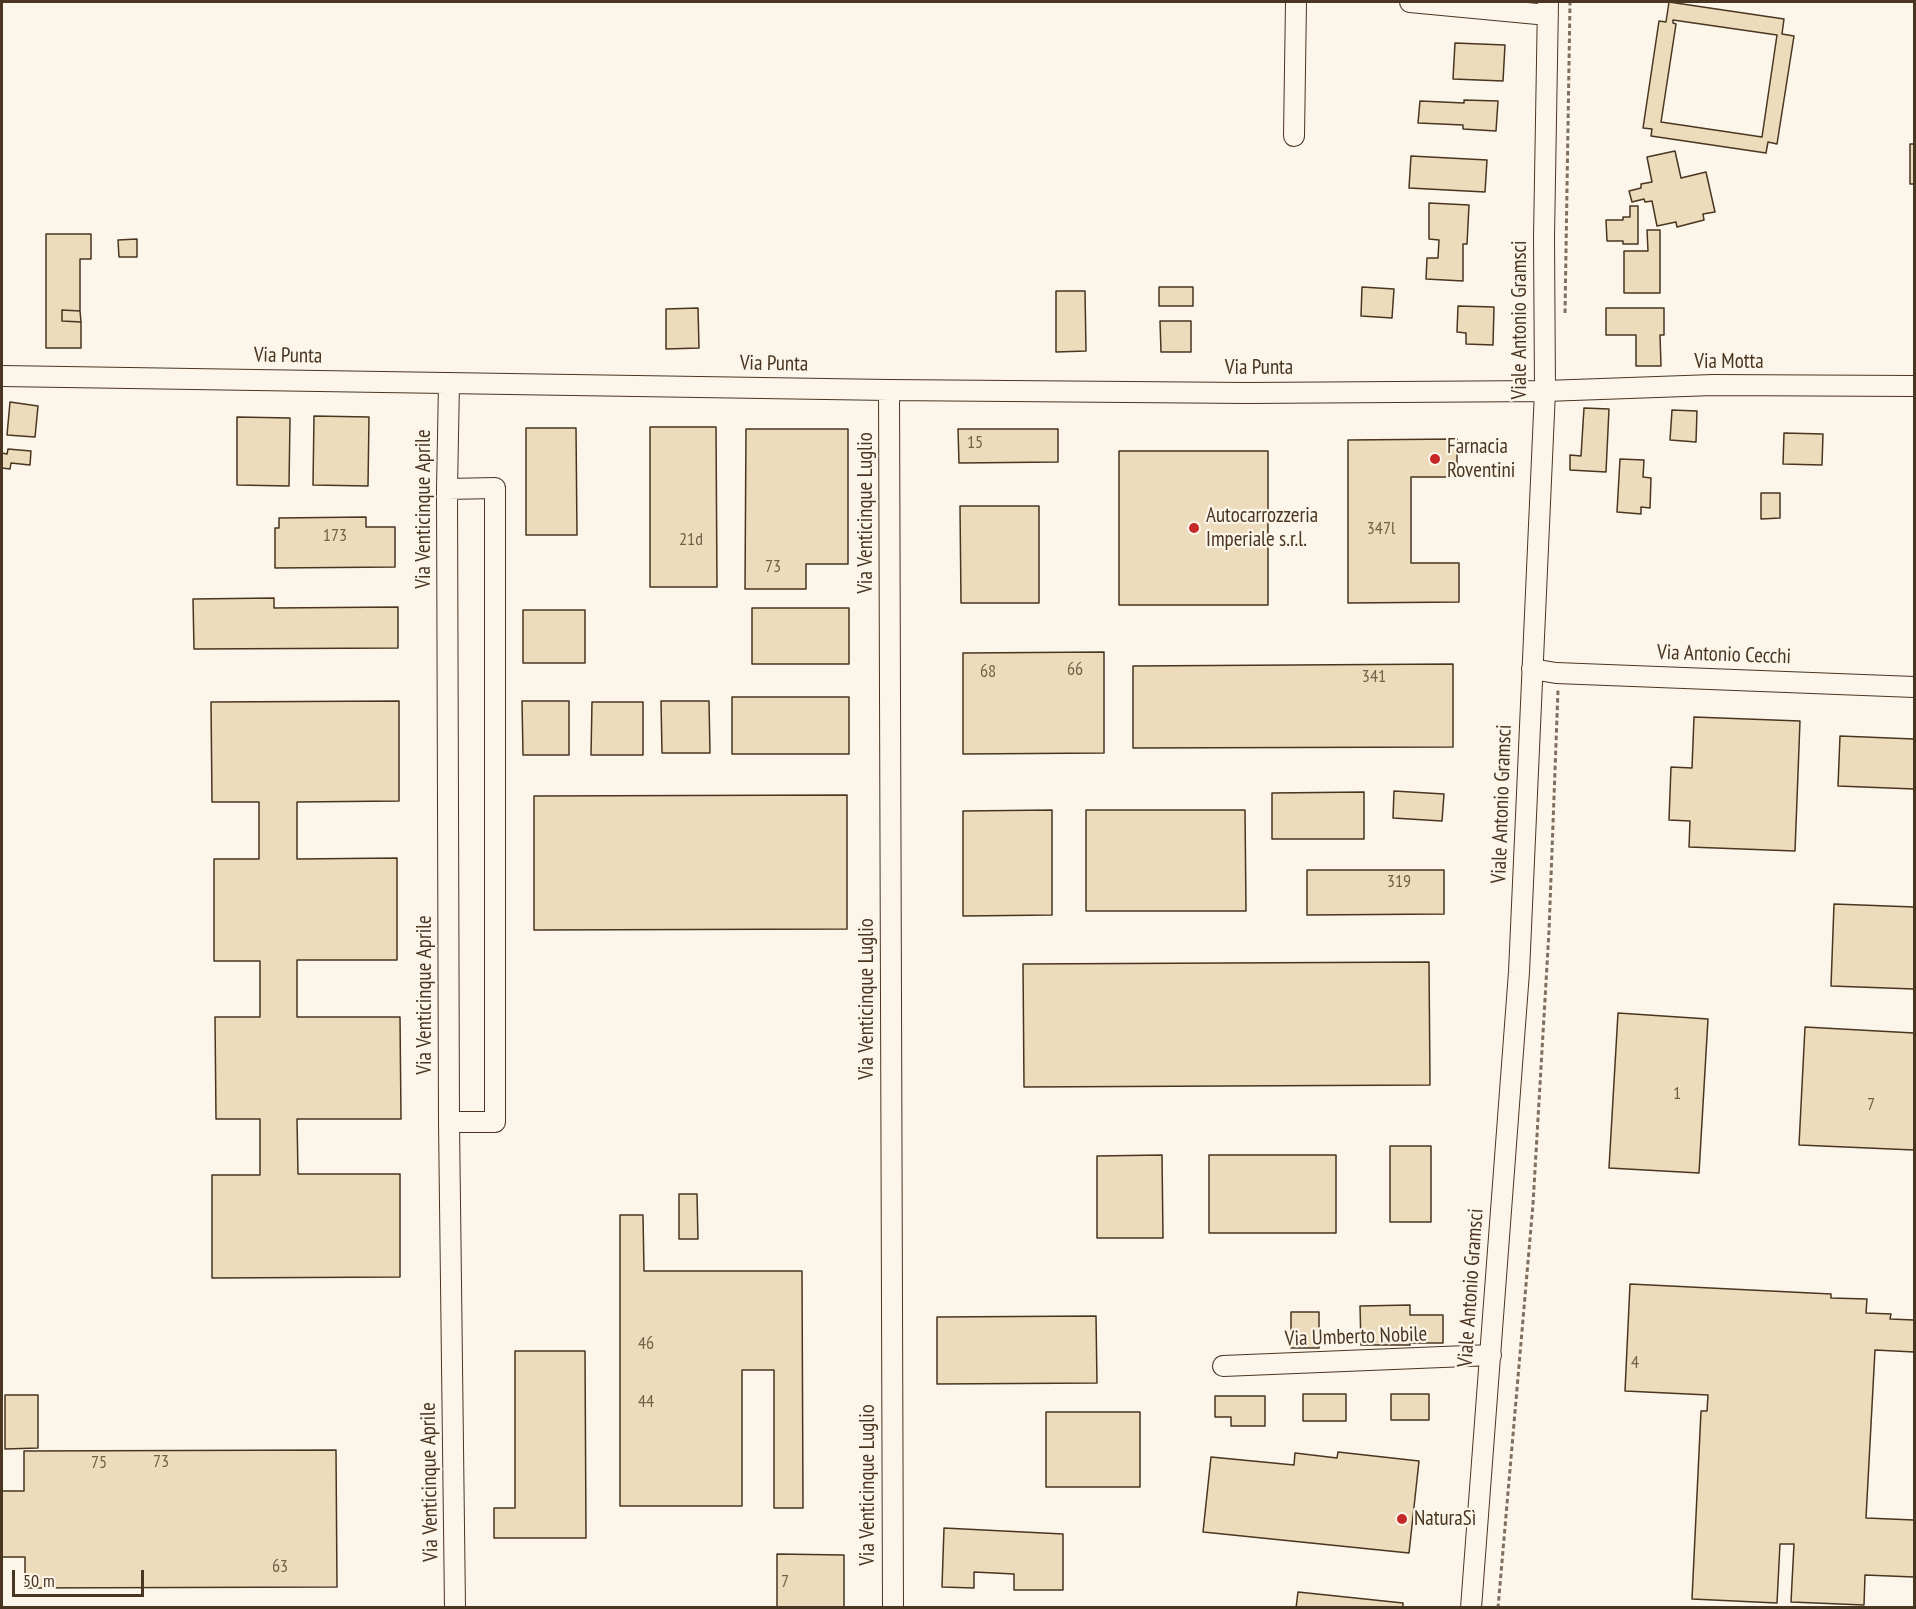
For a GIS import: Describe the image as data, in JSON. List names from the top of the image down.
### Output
{
  "streets": {
    "street": [
      "Viale Antonio Gramsci",
      "Via Punta",
      "Via Motta",
      "Via Venticinque Aprile",
      "Via Venticinque Luglio",
      "Via Antonio Cecchi",
      "Via Umberto Nobile"
    ]
  },
  "crossings": [
    ["Viale Antonio Gramsci", "Via Punta"],
    ["Viale Antonio Gramsci", "Via Motta"],
    ["Viale Antonio Gramsci", "Via Antonio Cecchi"],
    ["Viale Antonio Gramsci", "Via Umberto Nobile"],
    ["Via Punta", "Via Motta"],
    ["Via Punta", "Via Venticinque Aprile"],
    ["Via Punta", "Via Venticinque Luglio"]
  ],
  "places": ["Farnacia Roventini", "Autocarrozzeria Imperiale s.r.l.", "NaturaSì"],
  "house_numbers": [
    "15",
    "347l",
    "173",
    "21d",
    "73",
    "66",
    "68",
    "341",
    "319",
    "1",
    "7",
    "46",
    "4",
    "44",
    "73",
    "75",
    "63",
    "7"
  ],
  "scale_bar": "50 m"
}
